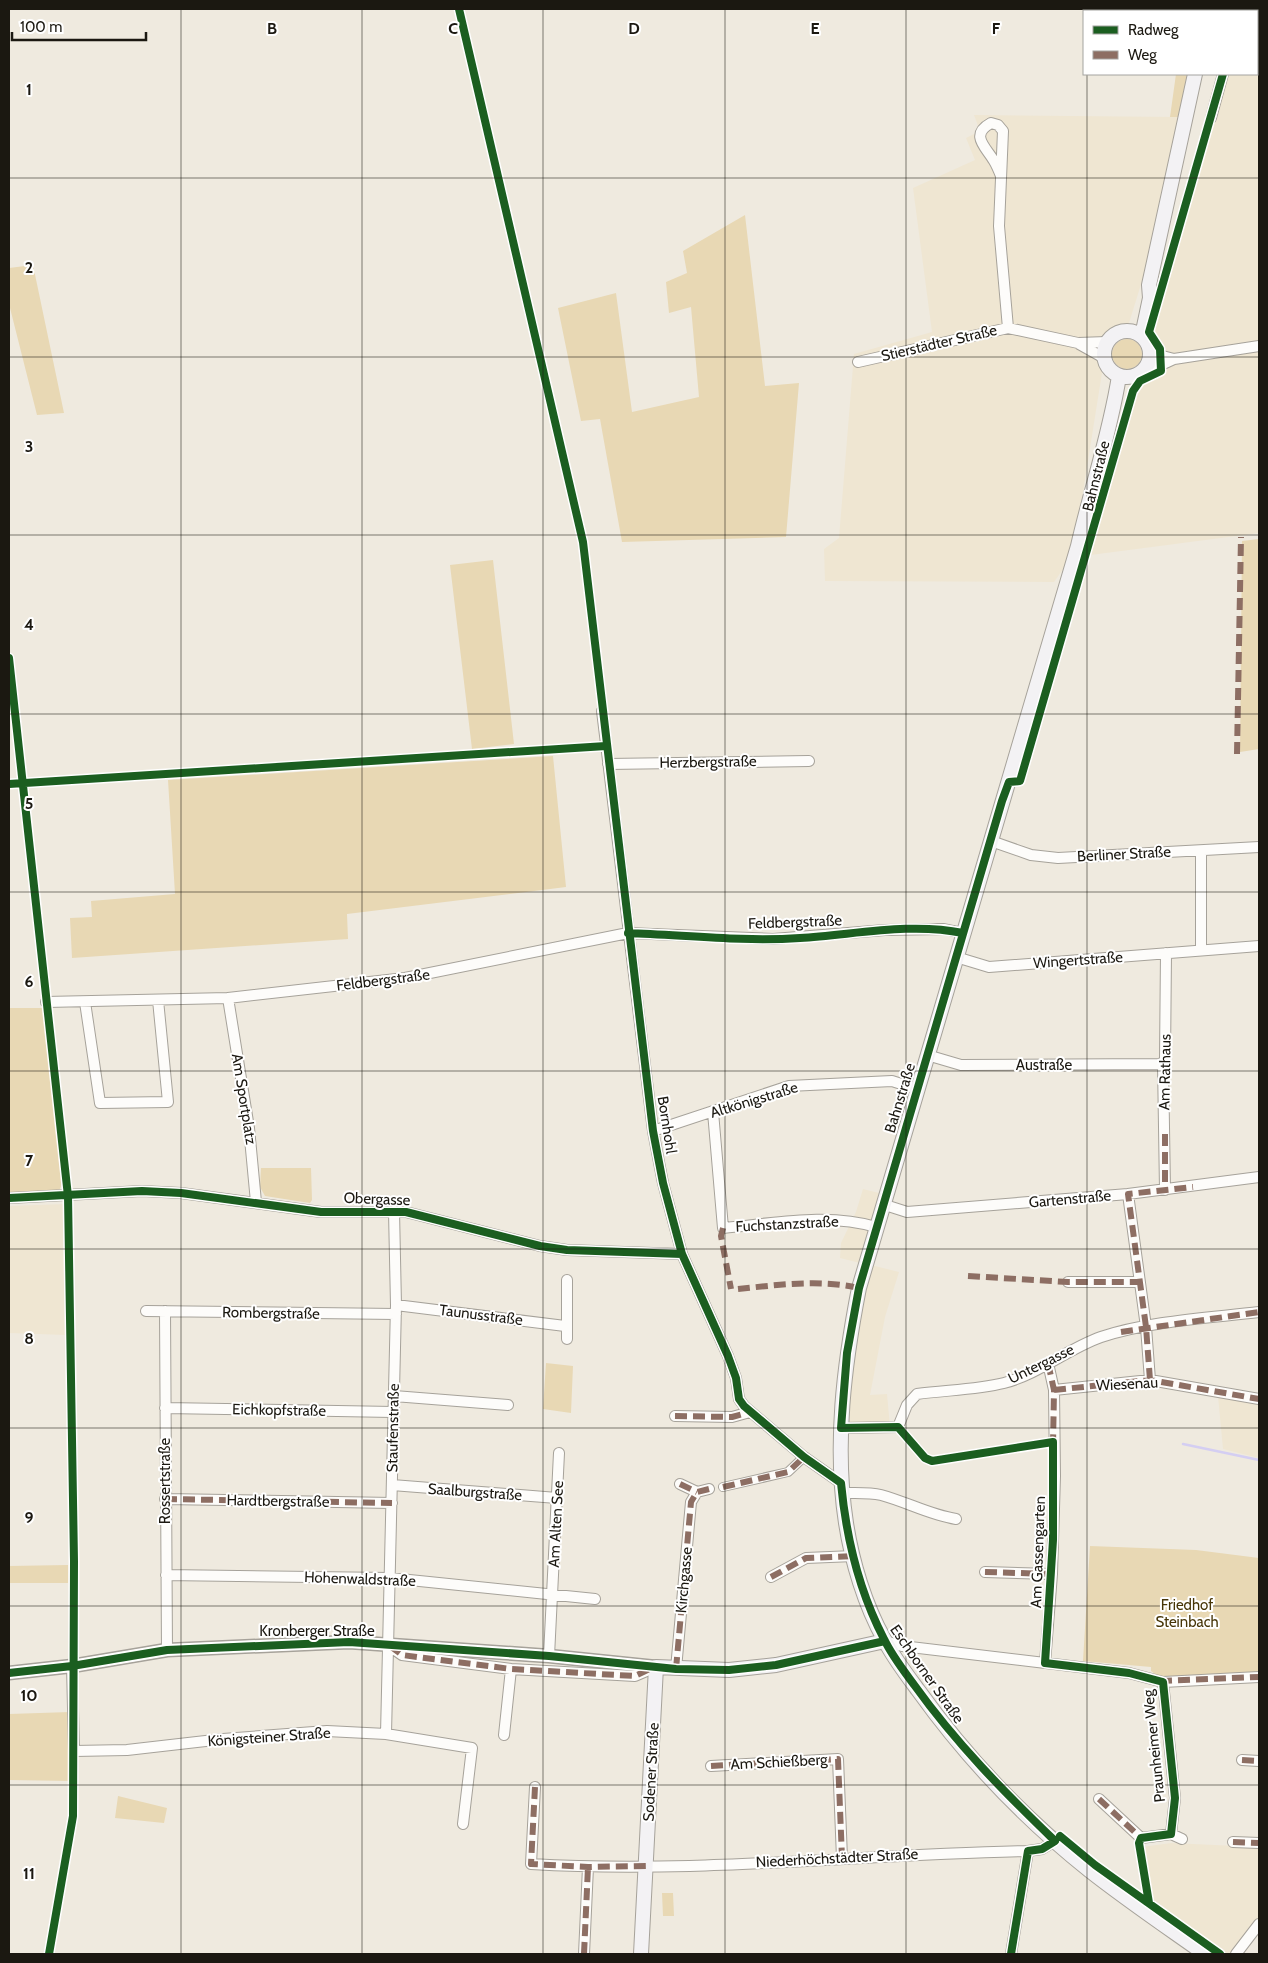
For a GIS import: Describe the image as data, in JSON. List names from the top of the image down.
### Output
{
  "streets": {
    "main road": ["Bahnstraße", "Eschborner Straße", "Sodener Straße"],
    "street": [
      "Stierstädter Straße",
      "Herzbergstraße",
      "Berliner Straße",
      "Feldbergstraße",
      "Wingertstraße",
      "Austraße",
      "Am Rathaus",
      "Am Sportplatz",
      "Altkönigstraße",
      "Bornhohl",
      "Obergasse",
      "Gartenstraße",
      "Fuchstanzstraße",
      "Rombergstraße",
      "Taunusstraße",
      "Untergasse",
      "Wiesenau",
      "Eichkopfstraße",
      "Staufenstraße",
      "Rossertstraße",
      "Saalburgstraße",
      "Hardtbergstraße",
      "Am Alten See",
      "Am Gassengarten",
      "Hohenwaldstraße",
      "Kirchgasse",
      "Kronberger Straße",
      "Königsteiner Straße",
      "Praunheimer Weg",
      "Am Schießberg",
      "Niederhöchstädter Straße"
    ]
  },
  "crossings": [
    ["Stierstädter Straße", "Bahnstraße"],
    ["Bahnstraße", "Berliner Straße"],
    ["Bahnstraße", "Feldbergstraße"],
    ["Bahnstraße", "Wingertstraße"],
    ["Bahnstraße", "Austraße"],
    ["Bahnstraße", "Altkönigstraße"],
    ["Bahnstraße", "Gartenstraße"],
    ["Bahnstraße", "Fuchstanzstraße"],
    ["Bahnstraße", "Untergasse"],
    ["Bahnstraße", "Eschborner Straße"],
    ["Herzbergstraße", "Bornhohl"],
    ["Feldbergstraße", "Am Sportplatz"],
    ["Feldbergstraße", "Bornhohl"],
    ["Wingertstraße", "Am Rathaus"],
    ["Austraße", "Am Rathaus"],
    ["Am Rathaus", "Gartenstraße"],
    ["Am Sportplatz", "Obergasse"],
    ["Altkönigstraße", "Bornhohl"],
    ["Altkönigstraße", "Fuchstanzstraße"],
    ["Bornhohl", "Obergasse"],
    ["Bornhohl", "Eschborner Straße"],
    ["Obergasse", "Staufenstraße"],
    ["Rombergstraße", "Taunusstraße"],
    ["Rombergstraße", "Staufenstraße"],
    ["Rombergstraße", "Rossertstraße"],
    ["Taunusstraße", "Staufenstraße"],
    ["Untergasse", "Am Gassengarten"],
    ["Untergasse", "Eschborner Straße"],
    ["Wiesenau", "Am Gassengarten"],
    ["Eichkopfstraße", "Staufenstraße"],
    ["Eichkopfstraße", "Rossertstraße"],
    ["Staufenstraße", "Saalburgstraße"],
    ["Staufenstraße", "Hardtbergstraße"],
    ["Staufenstraße", "Hohenwaldstraße"],
    ["Staufenstraße", "Kronberger Straße"],
    ["Rossertstraße", "Hardtbergstraße"],
    ["Rossertstraße", "Hohenwaldstraße"],
    ["Rossertstraße", "Kronberger Straße"],
    ["Saalburgstraße", "Am Alten See"],
    ["Am Alten See", "Hohenwaldstraße"],
    ["Am Alten See", "Kronberger Straße"],
    ["Am Gassengarten", "Praunheimer Weg"],
    ["Kronberger Straße", "Königsteiner Straße"],
    ["Kronberger Straße", "Sodener Straße"],
    ["Eschborner Straße", "Praunheimer Weg"],
    ["Eschborner Straße", "Niederhöchstädter Straße"],
    ["Am Schießberg", "Niederhöchstädter Straße"],
    ["Sodener Straße", "Niederhöchstädter Straße"]
  ],
  "parks": ["Friedhof Steinbach"],
  "legend": ["Radweg", "Weg"],
  "scale_bar": "100 m",
  "grid": {
    "columns": [
      "B",
      "C",
      "D",
      "E",
      "F"
    ],
    "rows": [
      "1",
      "2",
      "3",
      "4",
      "5",
      "6",
      "7",
      "8",
      "9",
      "10",
      "11"
    ]
  }
}
